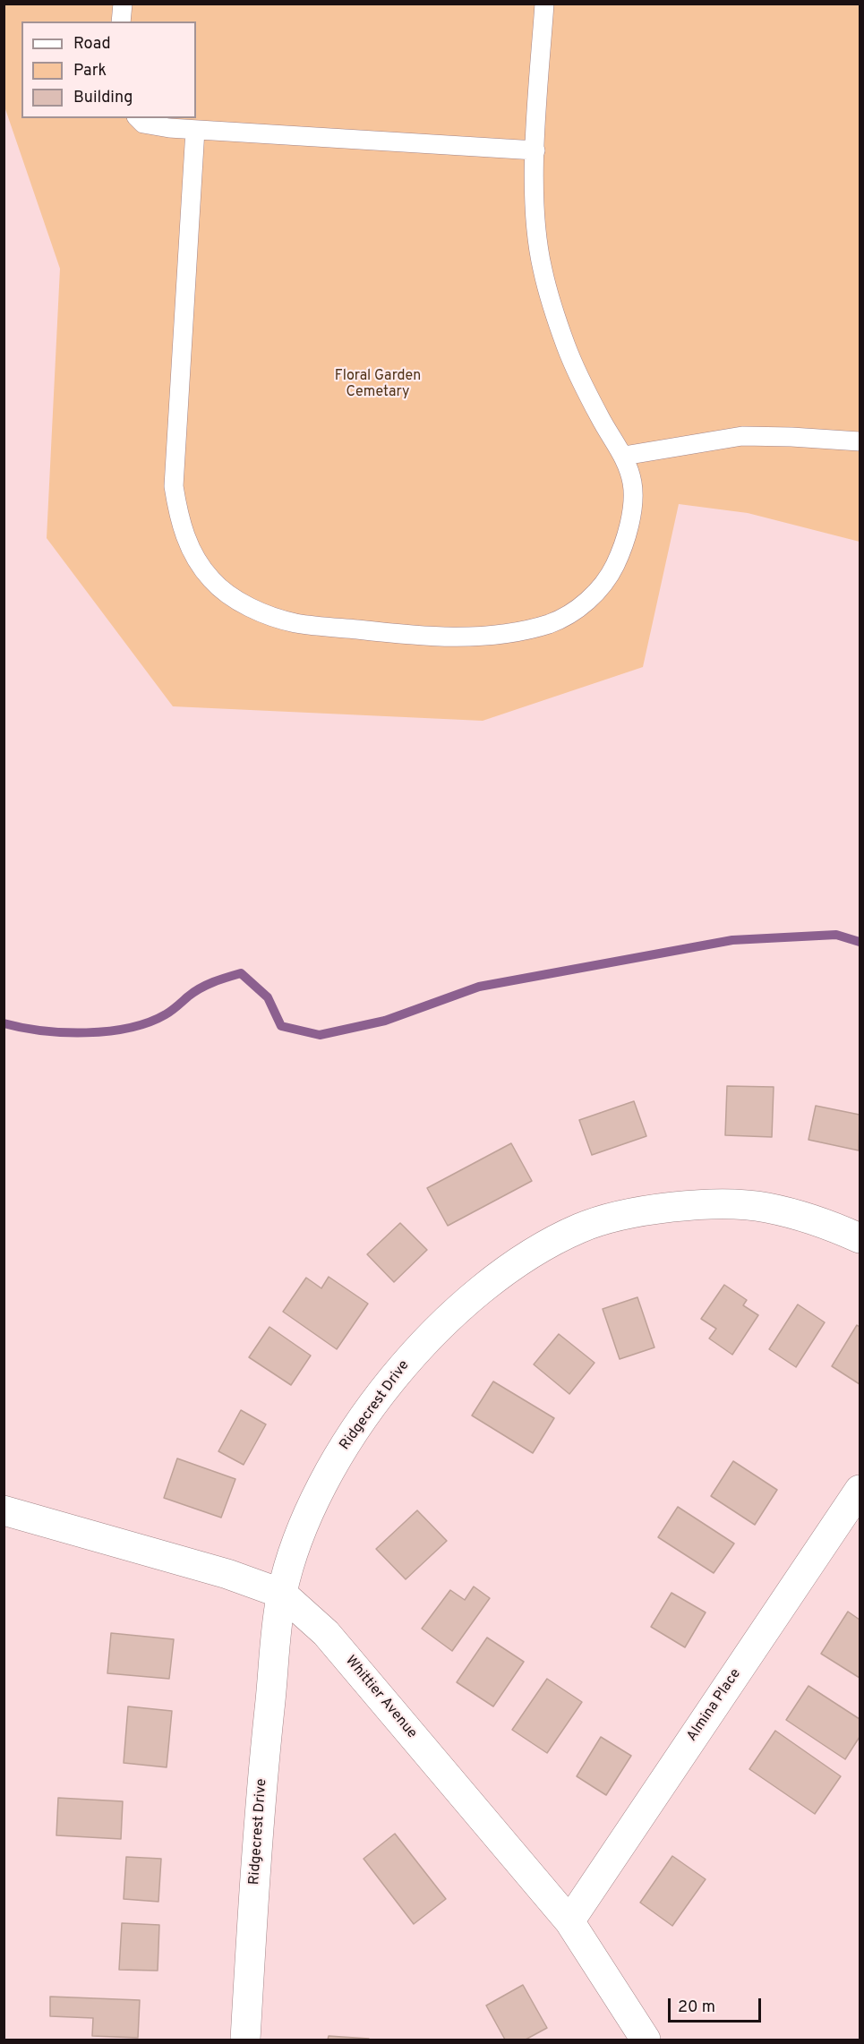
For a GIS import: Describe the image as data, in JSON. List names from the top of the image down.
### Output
{
  "streets": {
    "street": ["Ridgecrest Drive", "Whittier Avenue", "Almina Place"]
  },
  "crossings": [
    ["Ridgecrest Drive", "Whittier Avenue"],
    ["Whittier Avenue", "Almina Place"]
  ],
  "parks": ["Floral Garden Cemetary"],
  "legend": ["Road", "Park", "Building"],
  "scale_bar": "20 m"
}
